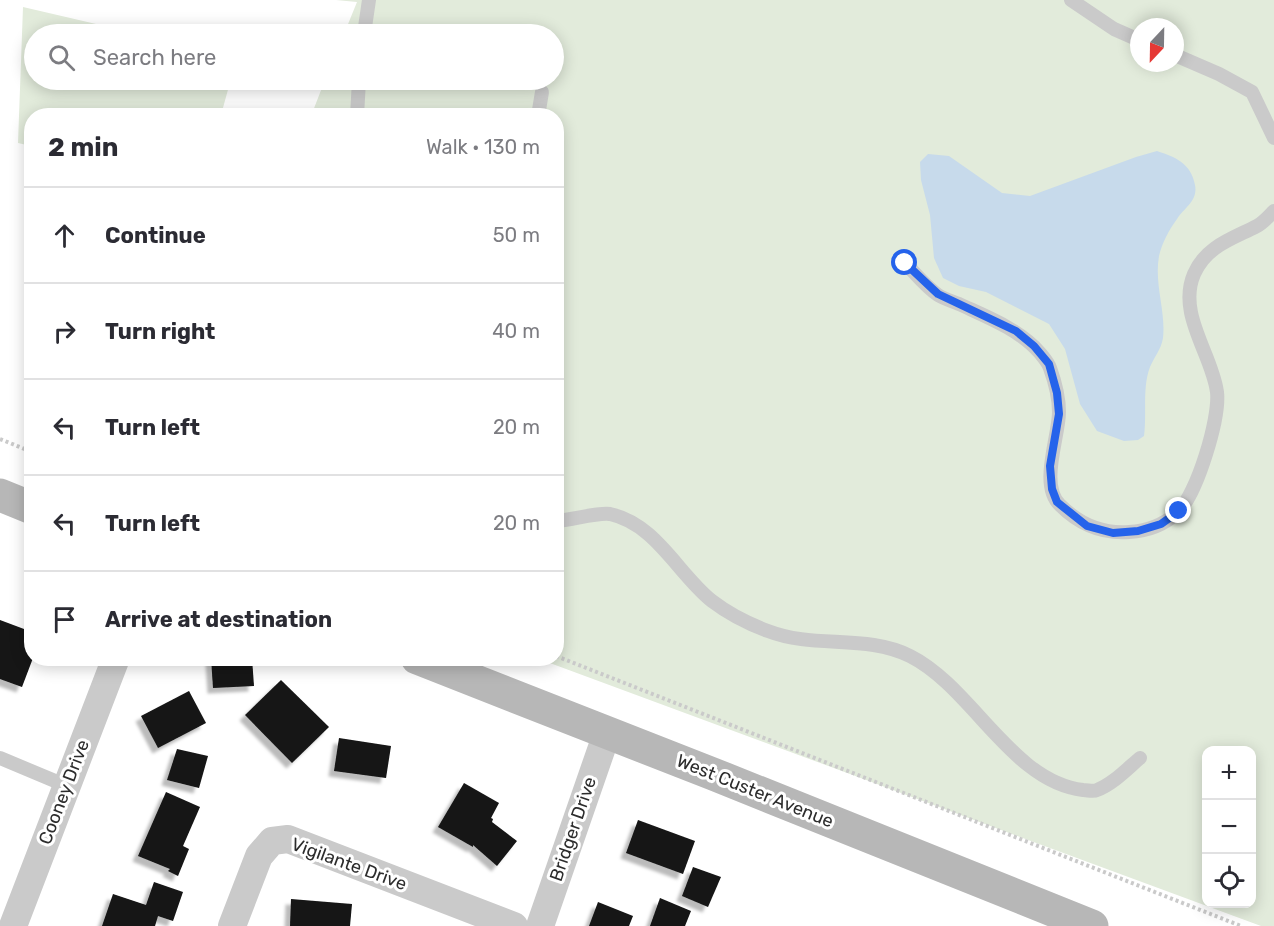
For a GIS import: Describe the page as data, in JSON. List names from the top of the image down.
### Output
{
  "streets": {
    "main road": ["West Custer Avenue"],
    "street": ["Cooney Drive", "Bridger Drive", "Vigilante Drive"]
  },
  "crossings": [
    ["West Custer Avenue", "Bridger Drive"]
  ],
  "north": "bottom",
  "page": {
    "search": "Search here",
    "heading": ["2 min", "Walk · 130 m"],
    "list": [
      ["Continue", "50 m"],
      ["Turn right", "40 m"],
      ["Turn left", "20 m"],
      ["Turn left", "20 m"],
      "Arrive at destination"
    ],
    "map_buttons": ["+", "−"]
  }
}
